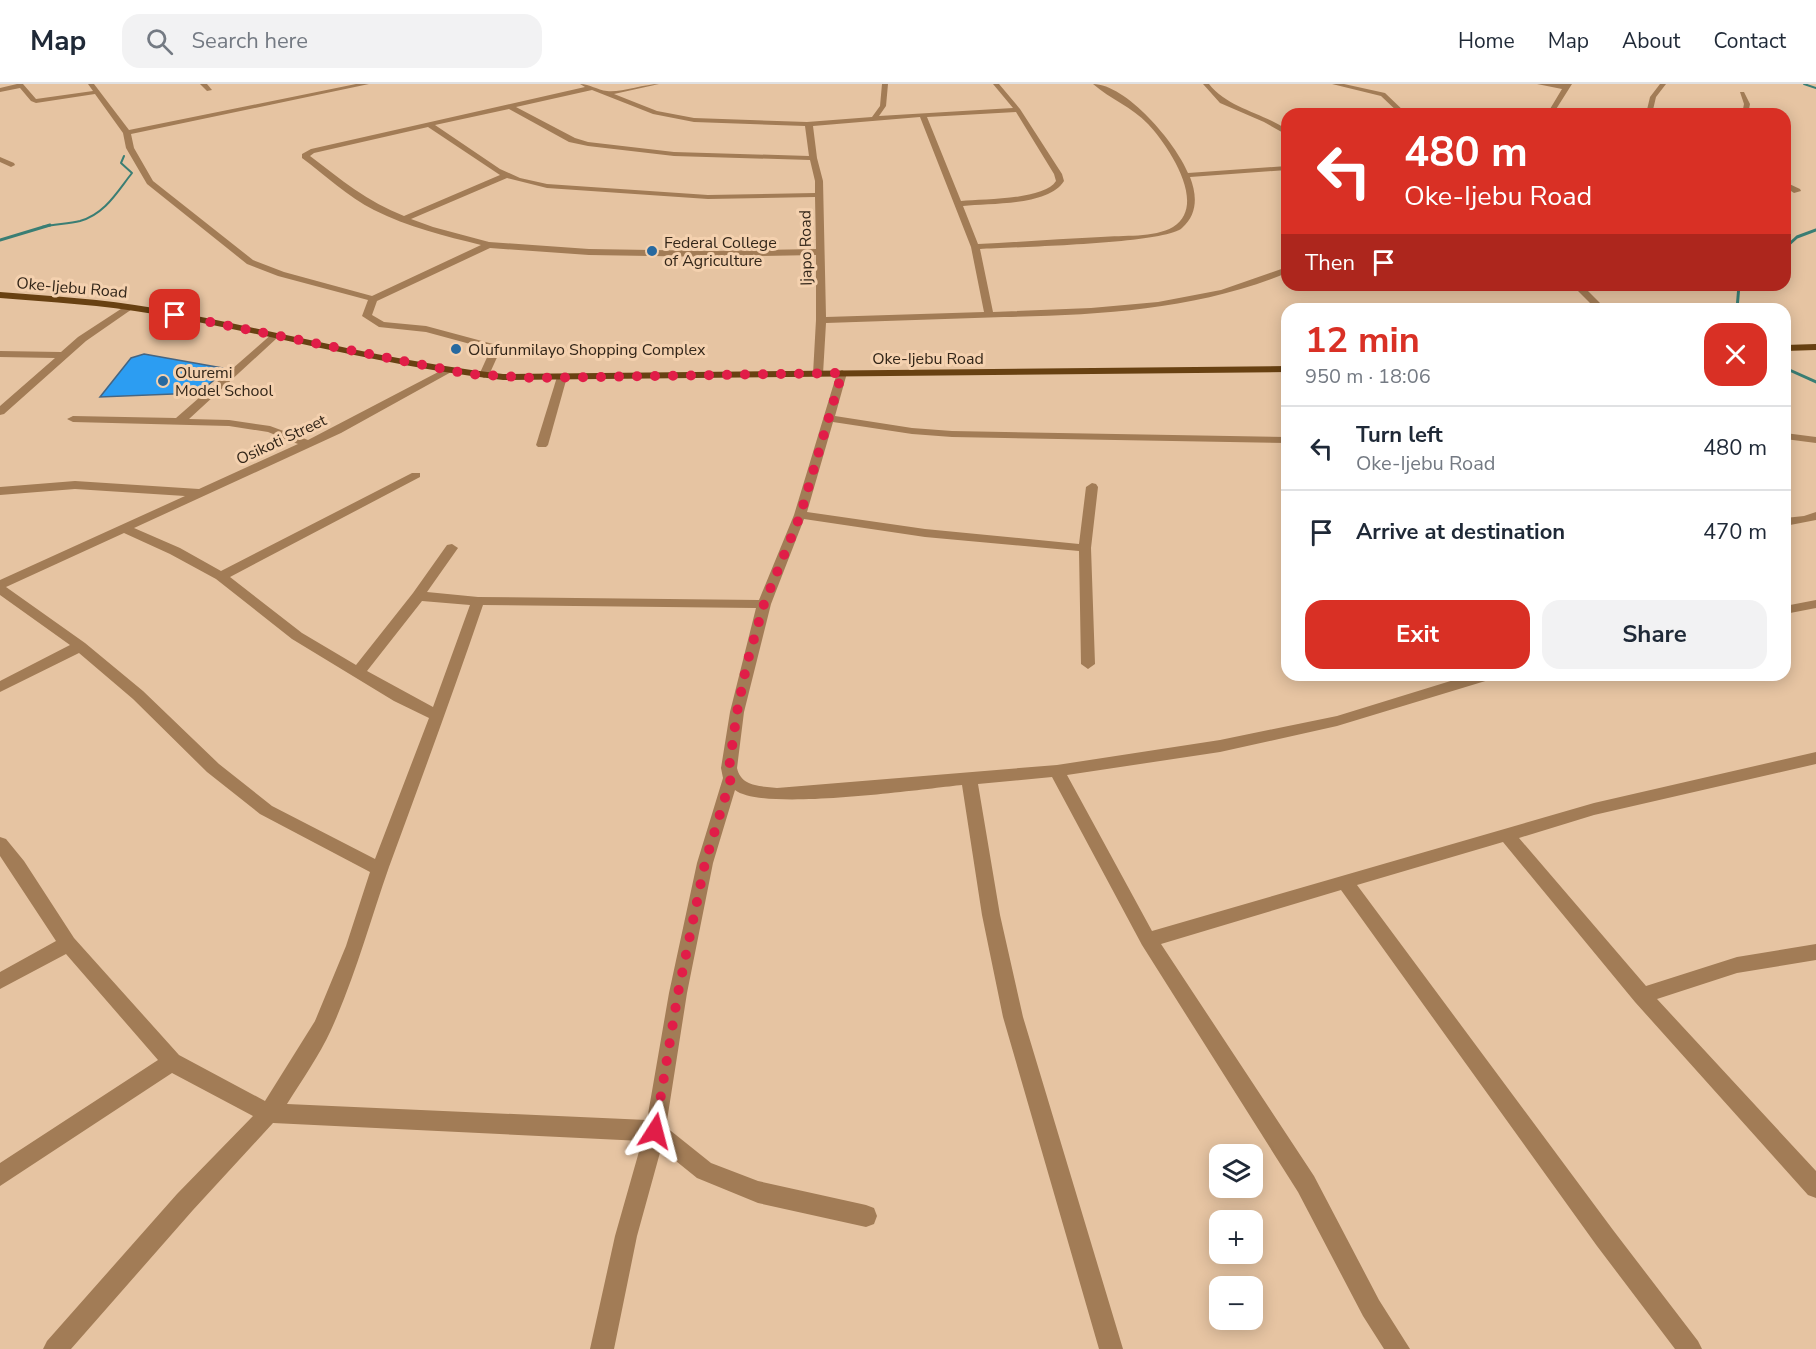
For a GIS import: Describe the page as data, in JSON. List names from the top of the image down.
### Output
{
  "streets": {
    "main road": ["Oke-Ijebu Road"],
    "street": ["Ijapo Road", "Osikoti Street"]
  },
  "crossings": [
    ["Ijapo Road", "Oke-Ijebu Road"],
    ["Oke-Ijebu Road", "Osikoti Street"]
  ],
  "places": ["Federal College of Agriculture", "Olufunmilayo Shopping Complex", "Oluremi Model School"],
  "page": {
    "header": "Map",
    "search": "Search here",
    "nav": [
      "Home",
      "Map",
      "About",
      "Contact"
    ],
    "turn": ["480 m", "Oke-Ijebu Road"],
    "then": "Then",
    "heading": ["12 min", "950 m · 18:06"],
    "list": [
      {
        "name": "Turn left",
        "note": "Oke-Ijebu Road",
        "value": "480 m"
      },
      {
        "name": "Arrive at destination",
        "value": "470 m"
      }
    ],
    "buttons": ["Exit", "Share"],
    "map_buttons": ["+", "−"]
  }
}
